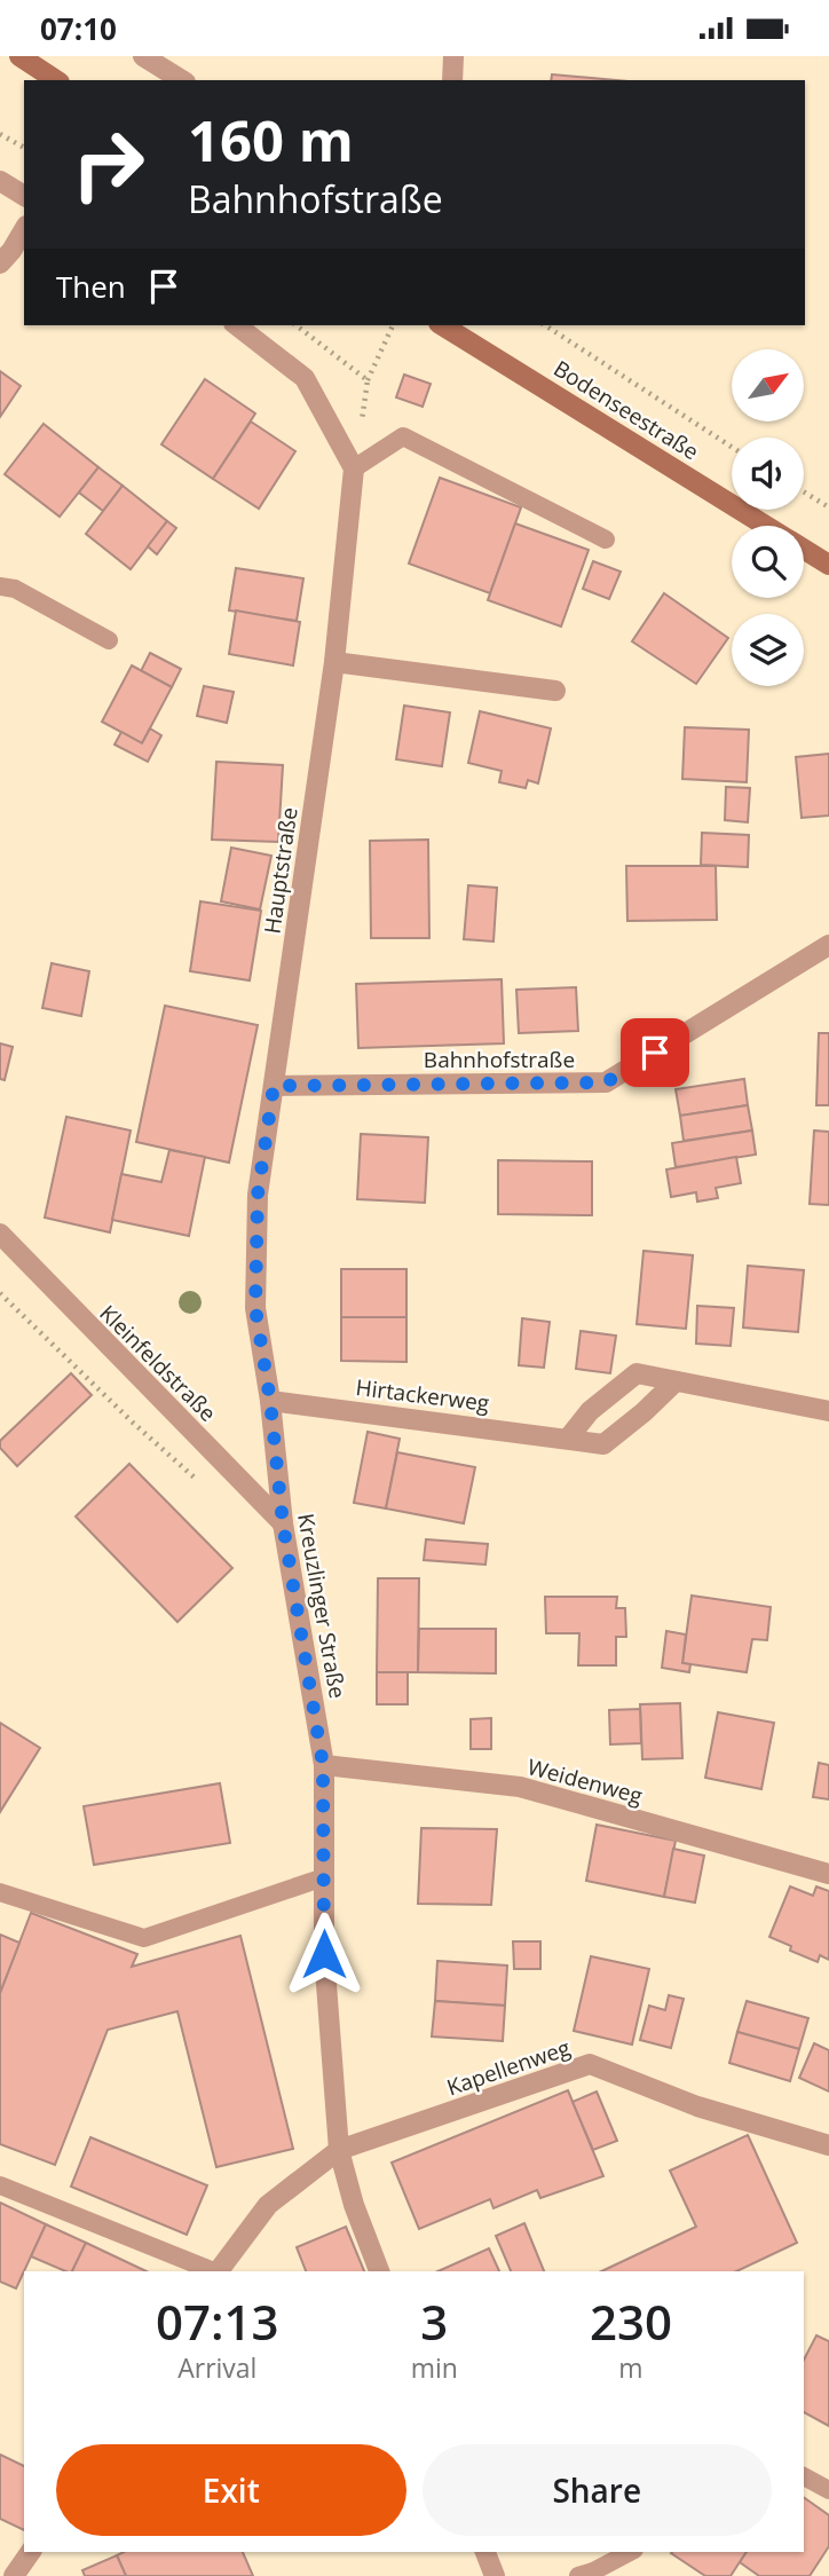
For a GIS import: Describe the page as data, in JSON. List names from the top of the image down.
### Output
{
  "streets": {
    "main road": ["Bodenseestraße"],
    "street": [
      "Hauptstraße",
      "Bahnhofstraße",
      "Kleinfeldstraße",
      "Hirtackerweg",
      "Kreuzlinger Straße",
      "Weidenweg",
      "Kapellenweg"
    ]
  },
  "crossings": [
    ["Hauptstraße", "Bahnhofstraße"],
    ["Hauptstraße", "Kreuzlinger Straße"],
    ["Bahnhofstraße", "Kreuzlinger Straße"],
    ["Kleinfeldstraße", "Kreuzlinger Straße"],
    ["Hirtackerweg", "Kreuzlinger Straße"],
    ["Kreuzlinger Straße", "Weidenweg"],
    ["Kreuzlinger Straße", "Kapellenweg"]
  ],
  "north": "top right",
  "page": {
    "status": "07:10",
    "turn": ["160 m", "Bahnhofstraße"],
    "then": "Then",
    "eta": [
      "07:13",
      "Arrival",
      "3",
      "min",
      "230",
      "m"
    ],
    "buttons": ["Exit", "Share"]
  }
}
